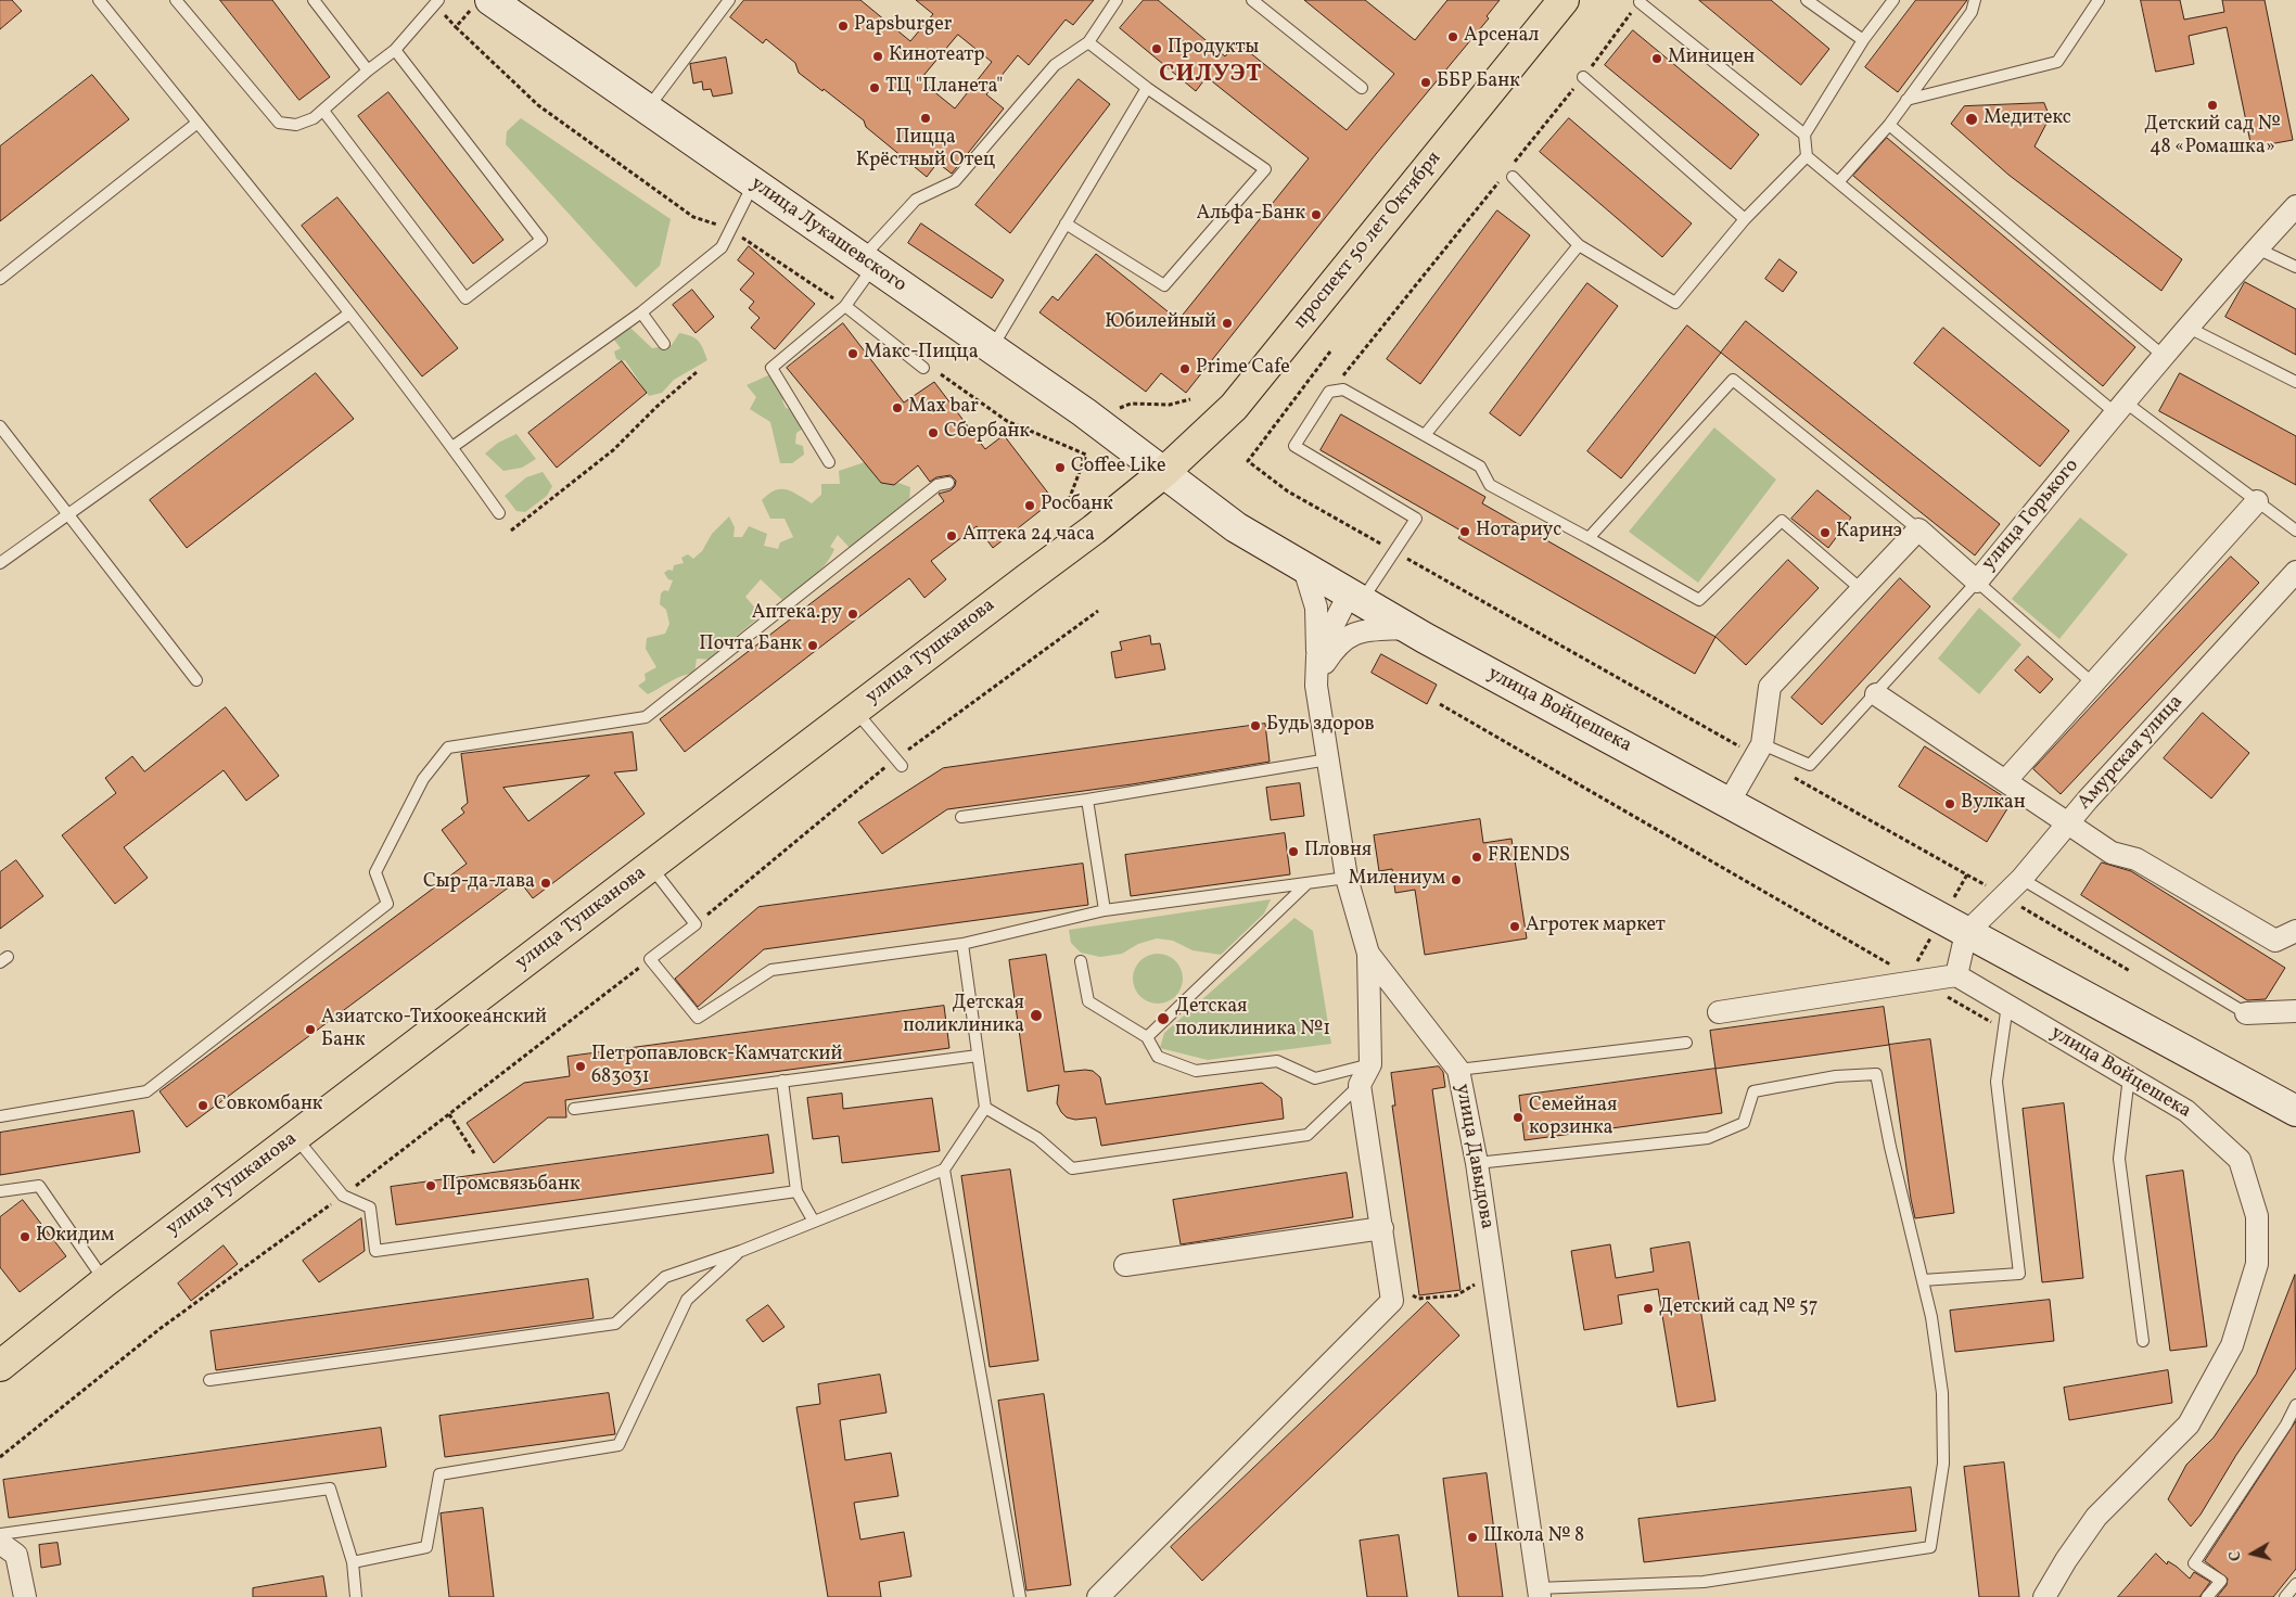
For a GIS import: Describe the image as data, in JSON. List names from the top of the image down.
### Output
{
  "streets": {
    "main road": [
      "улица Лукашевского",
      "проспект 50 лет Октября",
      "улица Тушканова",
      "улица Войцешека"
    ],
    "street": ["улица Горького", "Амурская улица", "улица Давыдова"]
  },
  "crossings": [
    ["улица Лукашевского", "проспект 50 лет Октября"],
    ["улица Лукашевского", "улица Тушканова"],
    ["улица Лукашевского", "улица Войцешека"],
    ["проспект 50 лет Октября", "улица Тушканова"],
    ["проспект 50 лет Октября", "улица Войцешека"],
    ["улица Тушканова", "улица Войцешека"],
    ["улица Войцешека", "Амурская улица"],
    ["улица Войцешека", "улица Давыдова"]
  ],
  "districts": ["СИЛУЭТ"],
  "places": [
    "Papsburger",
    "Арсенал",
    "Продукты",
    "Кинотеатр",
    "Миницен",
    "ББР Банк",
    "ТЦ \"Планета\"",
    "Детский сад № 48 «Ромашка»",
    "Пицца Крёстный Отец",
    "Медитекс",
    "Альфа-Банк",
    "Юбилейный",
    "Макс-Пицца",
    "Prime Cafe",
    "Max bar",
    "Сбербанк",
    "Coffee Like",
    "Росбанк",
    "Нотариус",
    "Каринэ",
    "Аптека 24 часа",
    "Аптека.ру",
    "Почта Банк",
    "Будь здоров",
    "Вулкан",
    "Пловня",
    "FRIENDS",
    "Милениум",
    "Сыр-да-лава",
    "Агротек маркет",
    "Детская поликлиника",
    "Детская поликлиника №1",
    "Азиатско-Тихоокеанский Банк",
    "Петропавловск-Камчатский 683031",
    "Совкомбанк",
    "Семейная корзинка",
    "Промсвязьбанк",
    "Юкидим",
    "Детский сад № 57",
    "Школа № 8"
  ],
  "north": "left"
}
